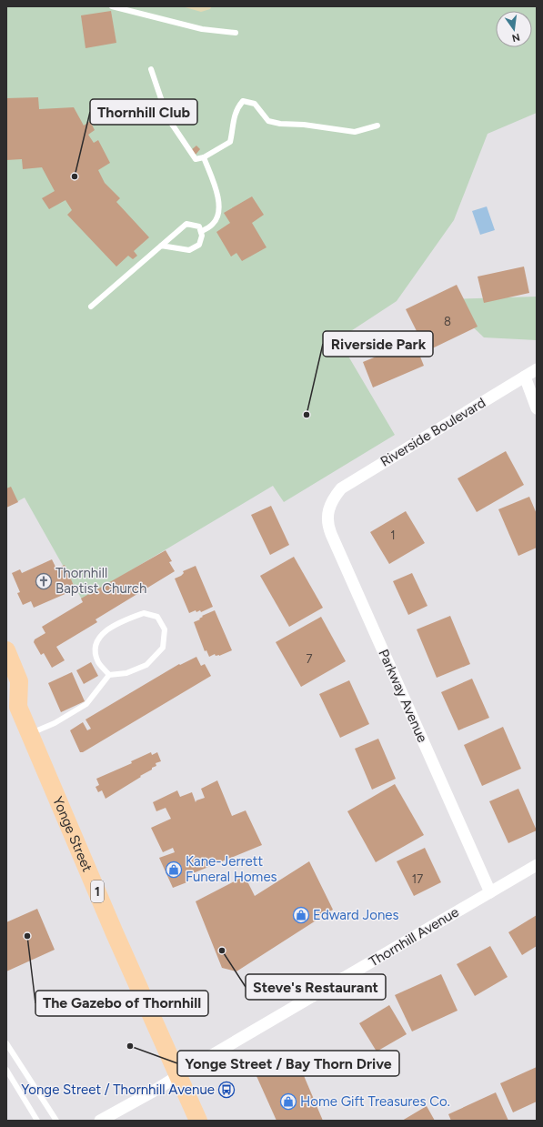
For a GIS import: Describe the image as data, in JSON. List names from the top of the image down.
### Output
{
  "streets": {
    "main road": ["Yonge Street", "1"],
    "street": ["Riverside Boulevard", "Parkway Avenue", "Thornhill Avenue"]
  },
  "crossings": [
    ["Riverside Boulevard", "Parkway Avenue"],
    ["Parkway Avenue", "Thornhill Avenue"],
    ["Yonge Street", "Thornhill Avenue"]
  ],
  "places": {
    "other": [
      "Thornhill Club",
      "Riverside Park",
      "The Gazebo of Thornhill",
      "Steve's Restaurant",
      "Yonge Street / Bay Thorn Drive"
    ],
    "church": ["Thornhill Baptist Church"],
    "shop": ["Kane-Jerrett Funeral Homes", "Edward Jones", "Home Gift Treasures Co."],
    "bus stop": ["Yonge Street / Thornhill Avenue"]
  },
  "house_numbers": [
    "8",
    "1",
    "7",
    "17"
  ],
  "north": "bottom"
}
